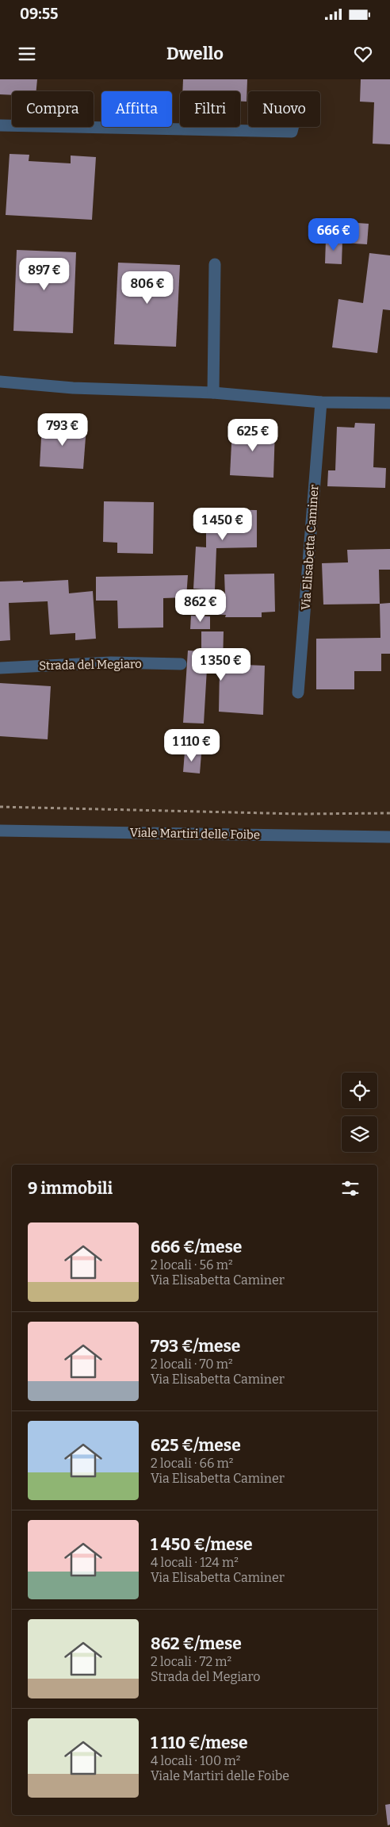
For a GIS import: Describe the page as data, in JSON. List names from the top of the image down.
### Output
{
  "streets": {
    "street": ["Via Elisabetta Caminer", "Strada del Megiaro", "Viale Martiri delle Foibe"]
  },
  "page": {
    "status": "09:55",
    "header": "Dwello",
    "chip": [
      "Compra",
      "Affitta",
      "Filtri",
      "Nuovo"
    ],
    "price": [
      "666 €",
      "897 €",
      "806 €",
      "793 €",
      "625 €",
      "1 450 €",
      "862 €",
      "1 350 €",
      "1 110 €"
    ],
    "heading": "9 immobili",
    "list": [
      {
        "name": "666 €/mese",
        "note": "2 locali · 56 m² · Via Elisabetta Caminer"
      },
      {
        "name": "793 €/mese",
        "note": "2 locali · 70 m² · Via Elisabetta Caminer"
      },
      {
        "name": "625 €/mese",
        "note": "2 locali · 66 m² · Via Elisabetta Caminer"
      },
      {
        "name": "1 450 €/mese",
        "note": "4 locali · 124 m² · Via Elisabetta Caminer"
      },
      {
        "name": "862 €/mese",
        "note": "2 locali · 72 m² · Strada del Megiaro"
      },
      {
        "name": "1 110 €/mese",
        "note": "4 locali · 100 m² · Viale Martiri delle Foibe"
      }
    ]
  }
}
